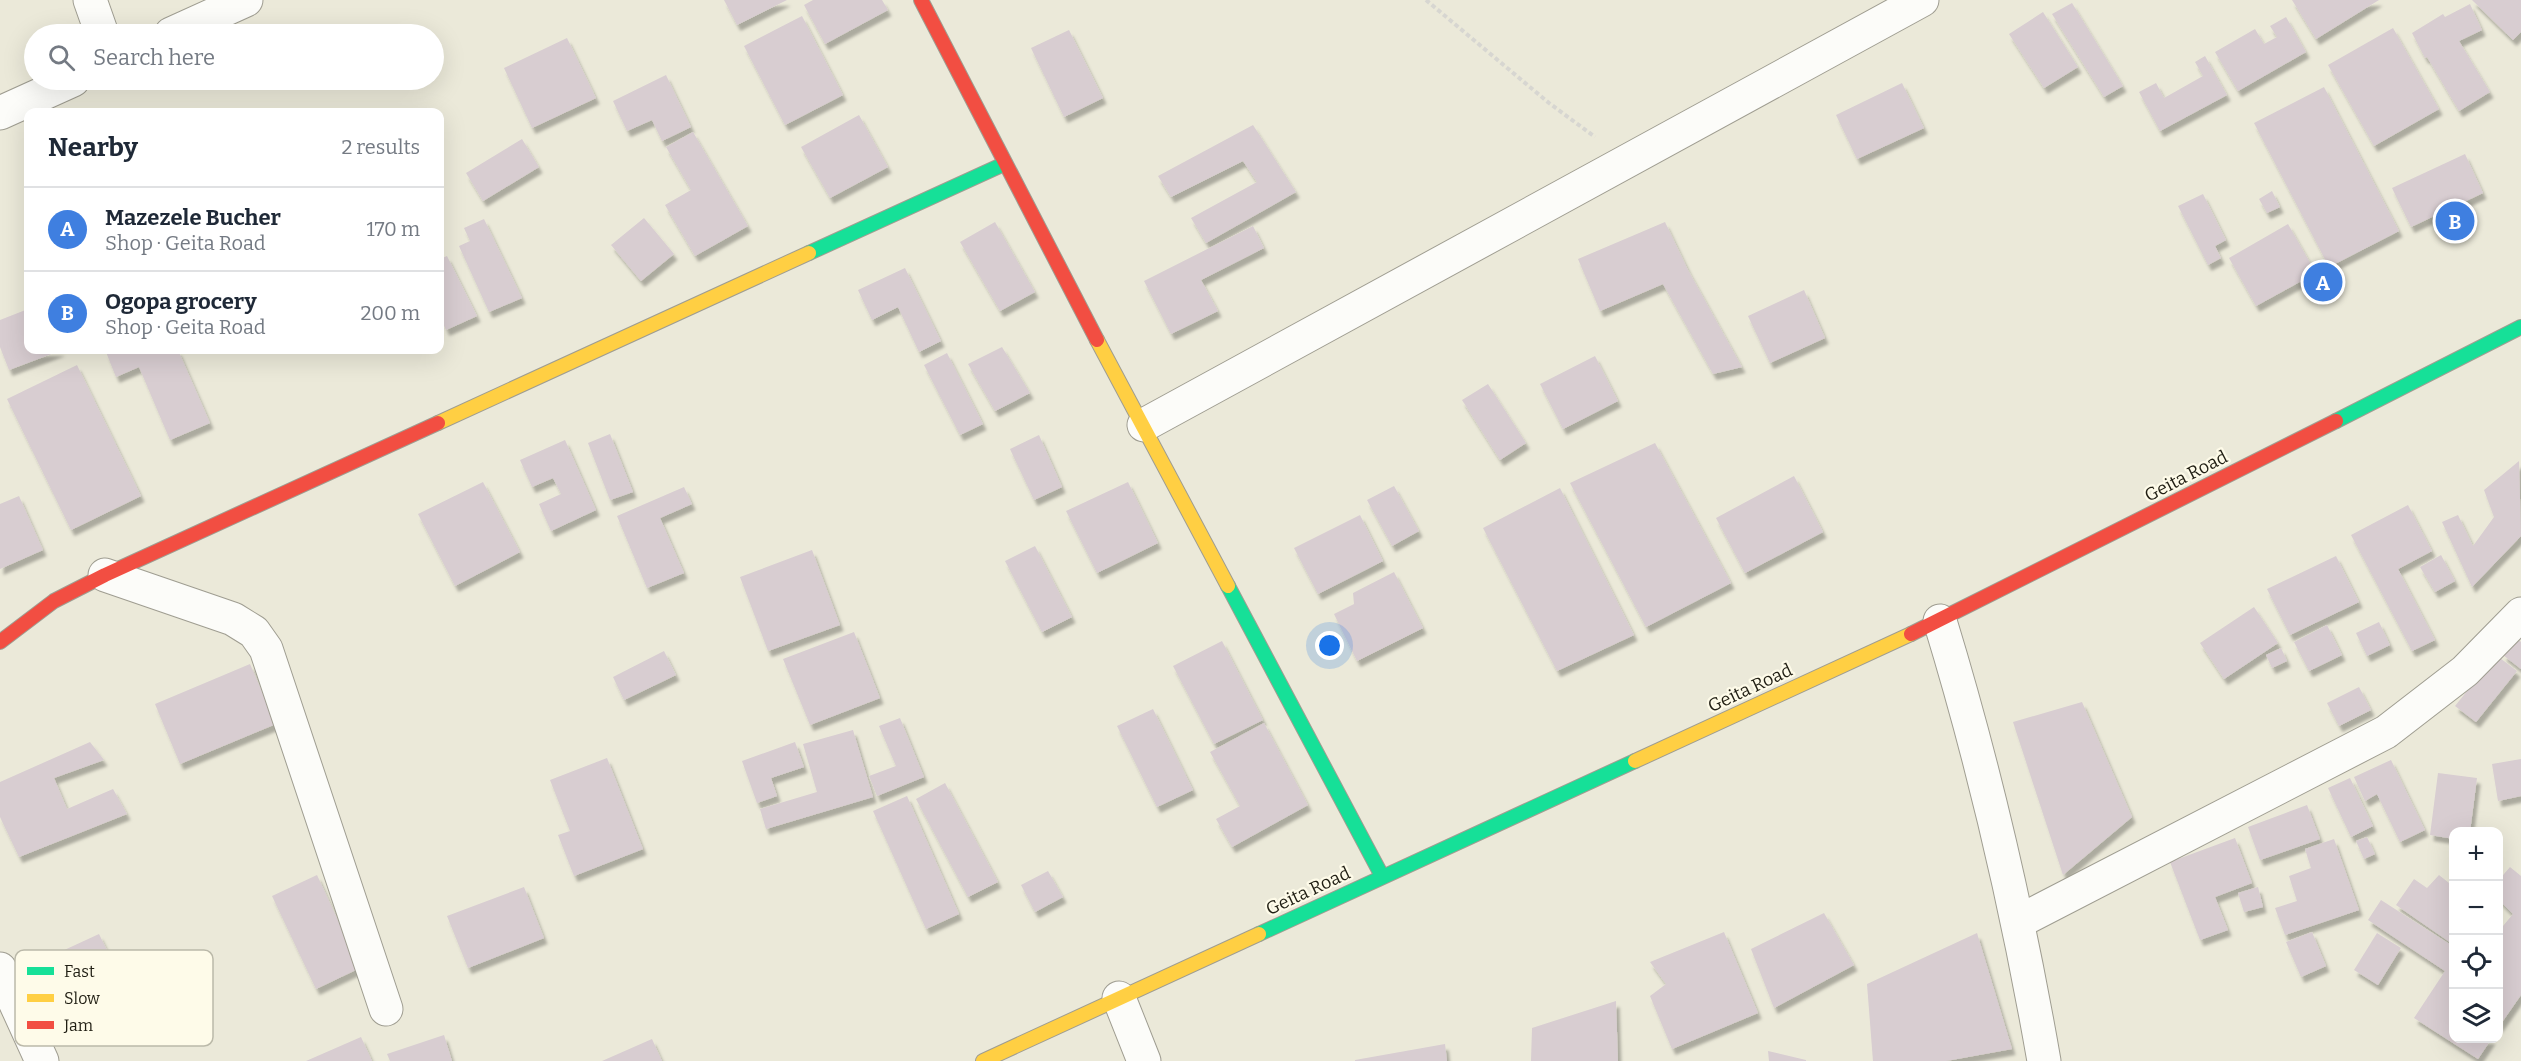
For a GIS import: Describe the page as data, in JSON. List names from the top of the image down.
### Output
{
  "streets": {
    "main road": ["Geita Road"]
  },
  "legend": ["Fast", "Slow", "Jam"],
  "page": {
    "search": "Search here",
    "heading": ["Nearby", "2 results"],
    "list": [
      {
        "mark": "A",
        "name": "Mazezele Bucher",
        "note": "Shop · Geita Road",
        "value": "170 m"
      },
      {
        "mark": "B",
        "name": "Ogopa grocery",
        "note": "Shop · Geita Road",
        "value": "200 m"
      }
    ],
    "pins": ["B", "A"],
    "map_buttons": ["+", "−"]
  }
}
